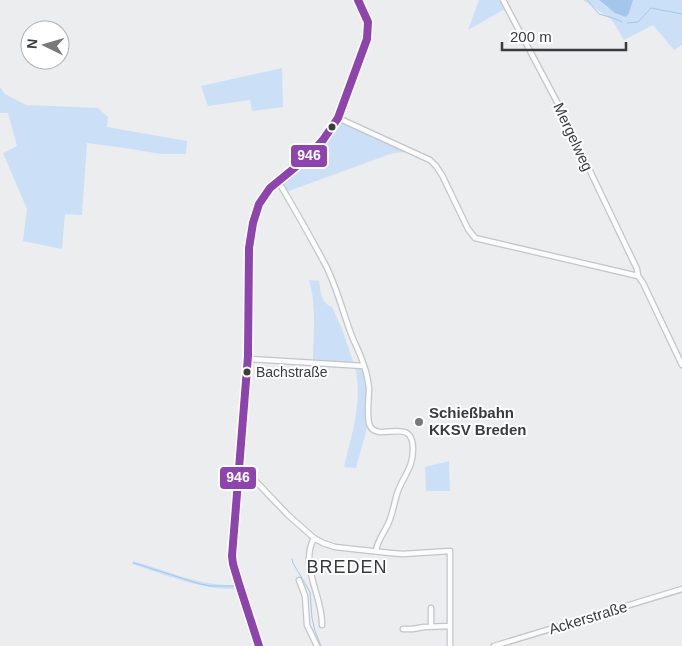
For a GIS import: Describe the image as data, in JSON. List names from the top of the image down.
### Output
{
  "streets": {
    "street": ["Mergelweg", "Ackerstraße"]
  },
  "districts": ["BREDEN"],
  "places": ["Bachstraße", "Schießbahn KKSV Breden"],
  "lines": ["transit line 946"],
  "scale_bar": "200 m",
  "north": "left"
}
